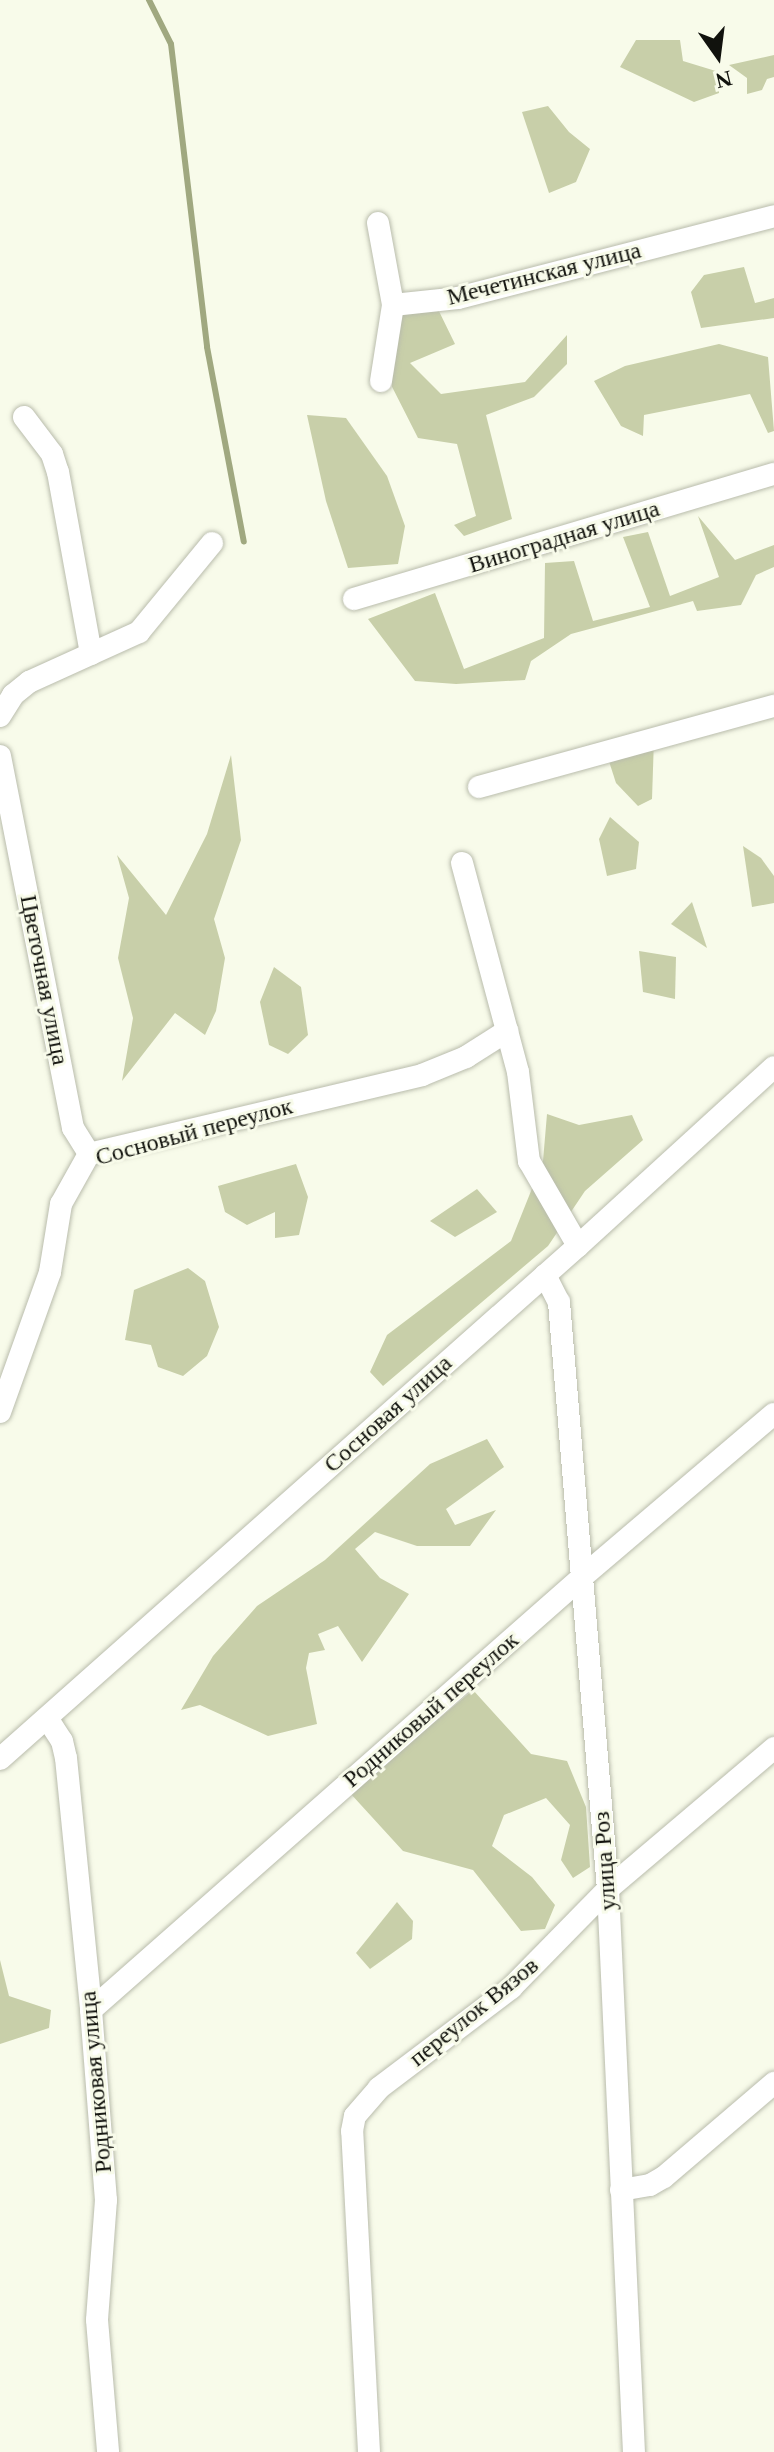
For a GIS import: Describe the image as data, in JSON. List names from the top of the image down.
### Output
{
  "streets": {
    "street": [
      "Мечетинская улица",
      "Виноградная улица",
      "Цветочная улица",
      "Сосновый переулок",
      "Сосновая улица",
      "Родниковый переулок",
      "улица Роз",
      "переулок Вязов",
      "Родниковая улица"
    ]
  },
  "crossings": [
    ["Цветочная улица", "Сосновый переулок"],
    ["Сосновая улица", "улица Роз"],
    ["Сосновая улица", "Родниковая улица"],
    ["Родниковый переулок", "улица Роз"],
    ["Родниковый переулок", "Родниковая улица"],
    ["улица Роз", "переулок Вязов"]
  ],
  "north": "bottom"
}
